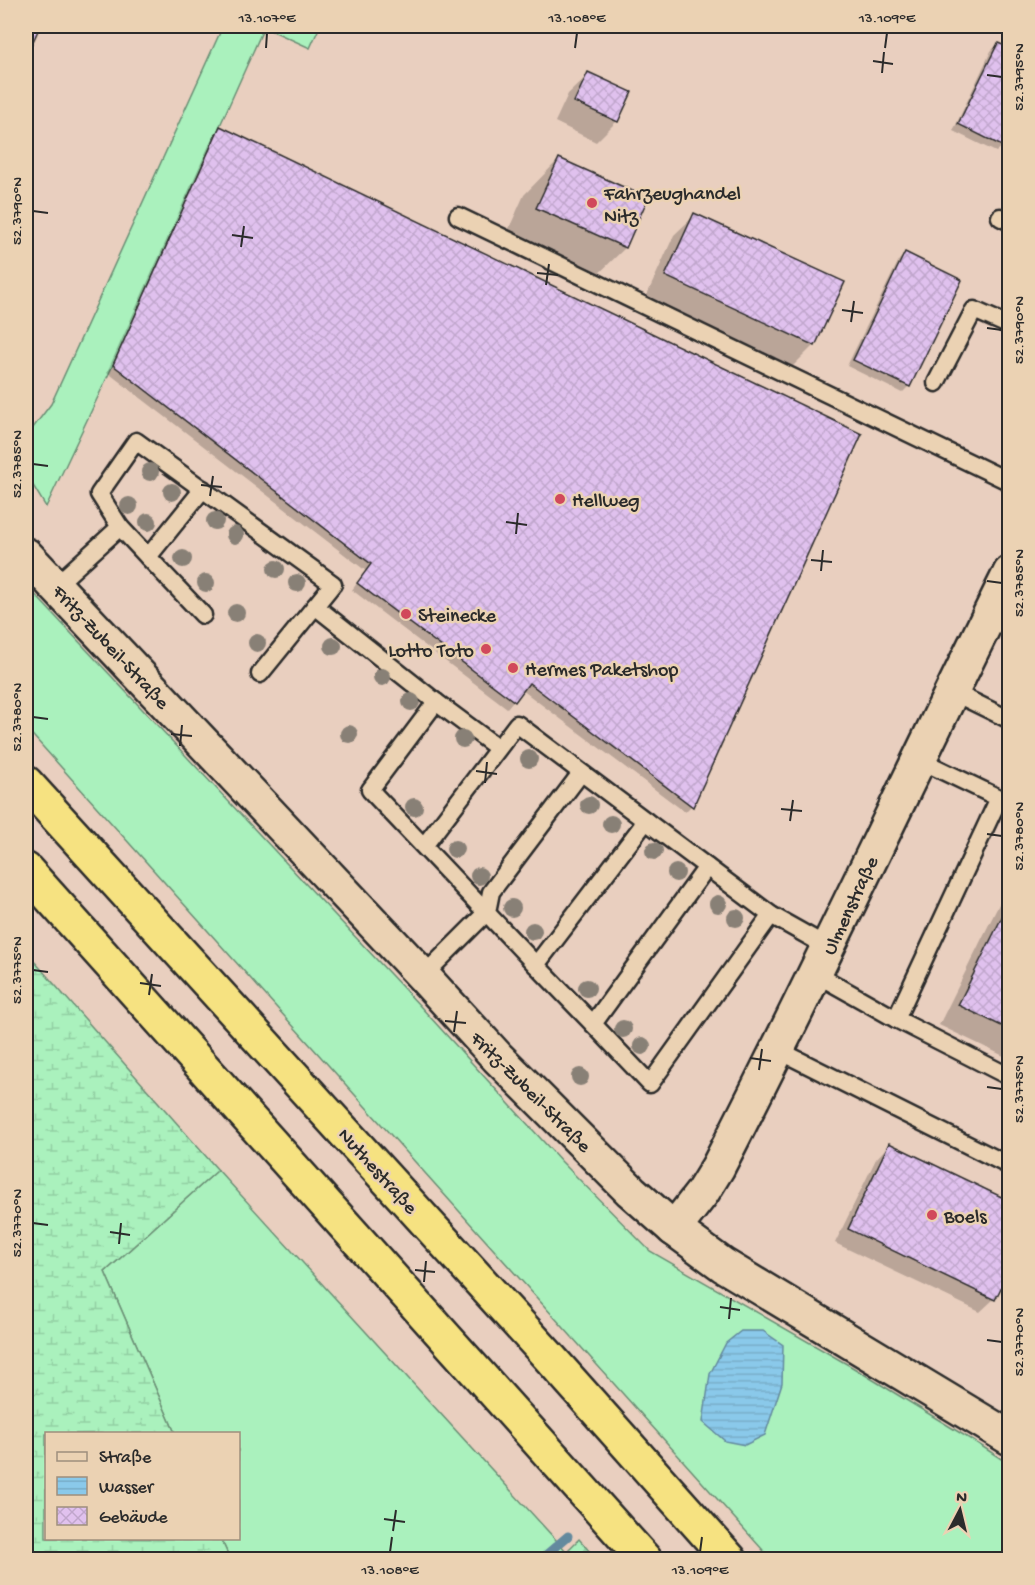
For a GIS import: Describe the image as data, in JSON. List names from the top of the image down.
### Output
{
  "streets": {
    "highway": ["Nuthestraße"],
    "street": ["Fritz-Zubeil-Straße", "Ulmenstraße"]
  },
  "crossings": [
    ["Fritz-Zubeil-Straße", "Ulmenstraße"]
  ],
  "places": [
    "Fahrzeughandel Nitz",
    "Hellweg",
    "Steinecke",
    "Lotto Toto",
    "Hermes Paketshop",
    "Boels"
  ],
  "legend": ["Straße", "Wasser", "Gebäude"],
  "north": "top",
  "coordinates": [
    "13.107°E",
    "13.108°E",
    "13.109°E",
    "52.3795°N",
    "52.3790°N",
    "52.3785°N",
    "52.3780°N",
    "52.3775°N",
    "52.3770°N"
  ]
}
